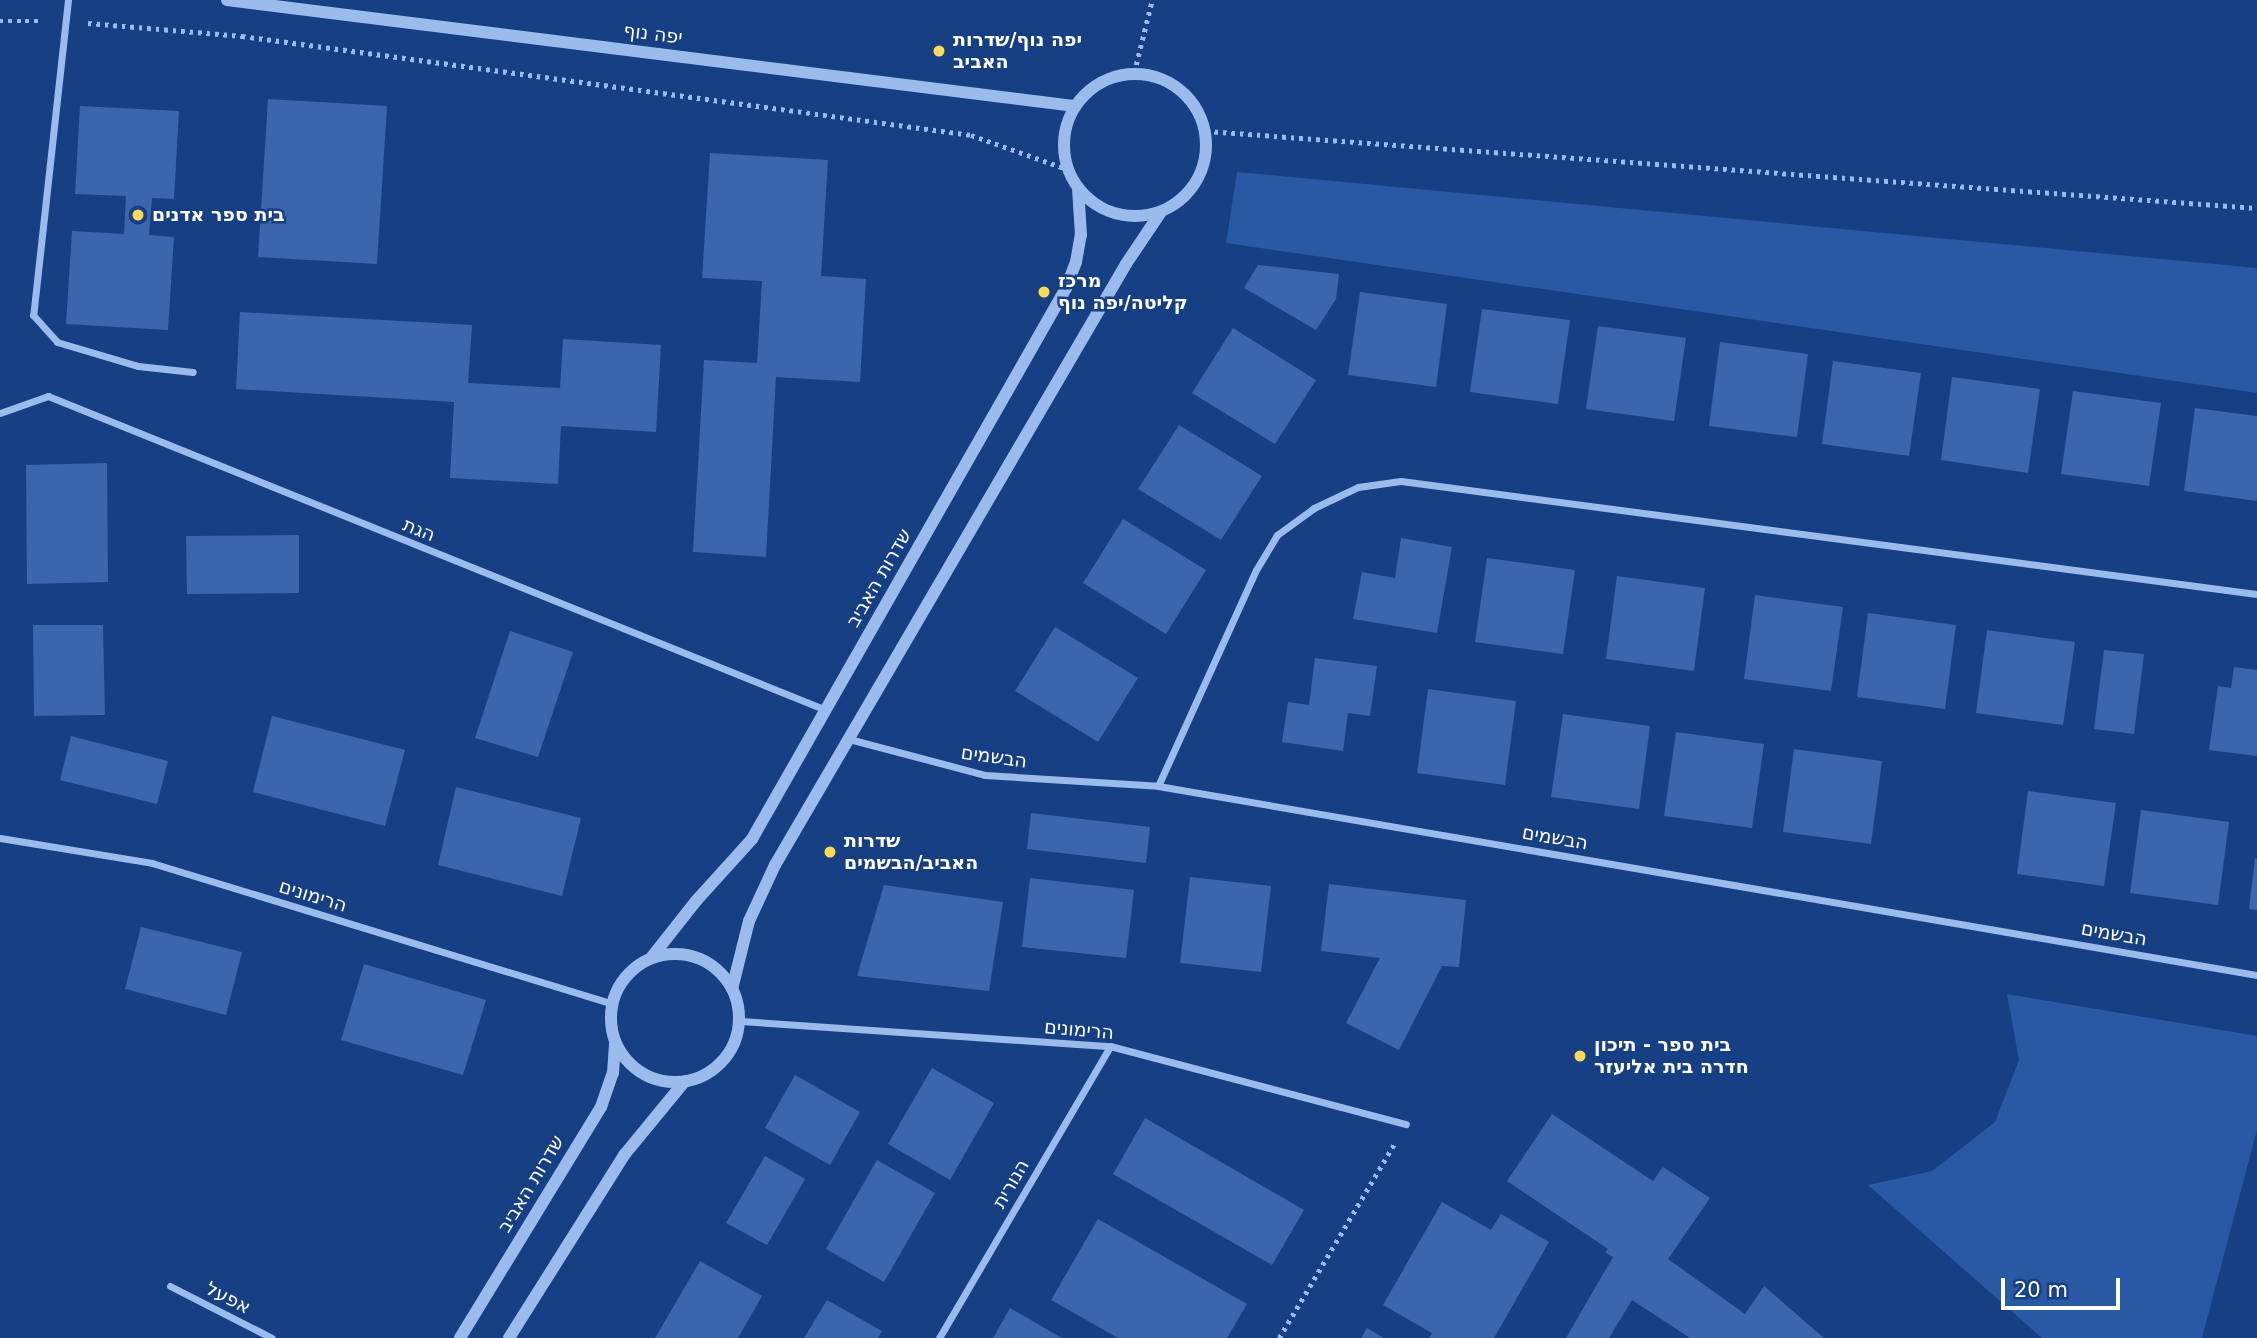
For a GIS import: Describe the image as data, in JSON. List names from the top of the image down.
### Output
{
  "streets": {
    "street": [
      "יפה נוף",
      "הגת",
      "שדרות האביב",
      "הבשמים",
      "הרימונים",
      "הנורית",
      "אפעל"
    ]
  },
  "crossings": [
    ["יפה נוף", "שדרות האביב"],
    ["הגת", "שדרות האביב"],
    ["שדרות האביב", "הרימונים"],
    ["הרימונים", "הנורית"]
  ],
  "places": [
    "יפה נוף/שדרות האביב",
    "בית ספר אדנים",
    "מרכז קליטה/יפה נוף",
    "שדרות האביב/הבשמים",
    "בית ספר - תיכון חדרה בית אליעזר"
  ],
  "scale_bar": "20 m"
}
